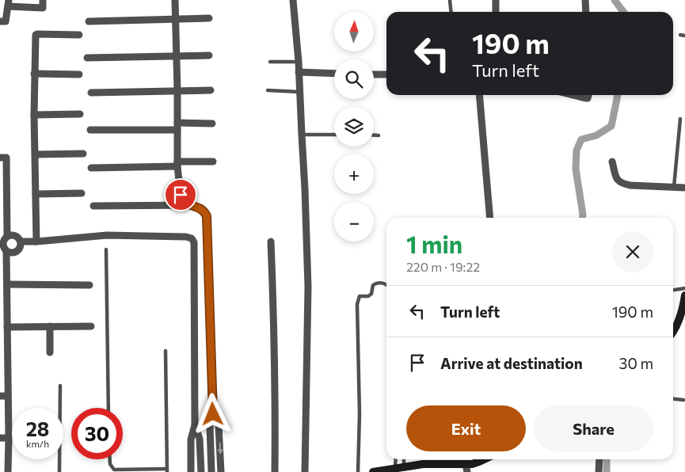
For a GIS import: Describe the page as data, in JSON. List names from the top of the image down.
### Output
{
  "north": "top",
  "page": {
    "map_buttons": ["+", "−"],
    "turn": ["190 m", "Turn left"],
    "heading": ["1 min", "220 m · 19:22"],
    "list": [
      {
        "name": "Turn left",
        "value": "190 m"
      },
      {
        "name": "Arrive at destination",
        "value": "30 m"
      }
    ],
    "buttons": ["Exit", "Share"],
    "speed": "28 km/h",
    "limit": "30"
  }
}
